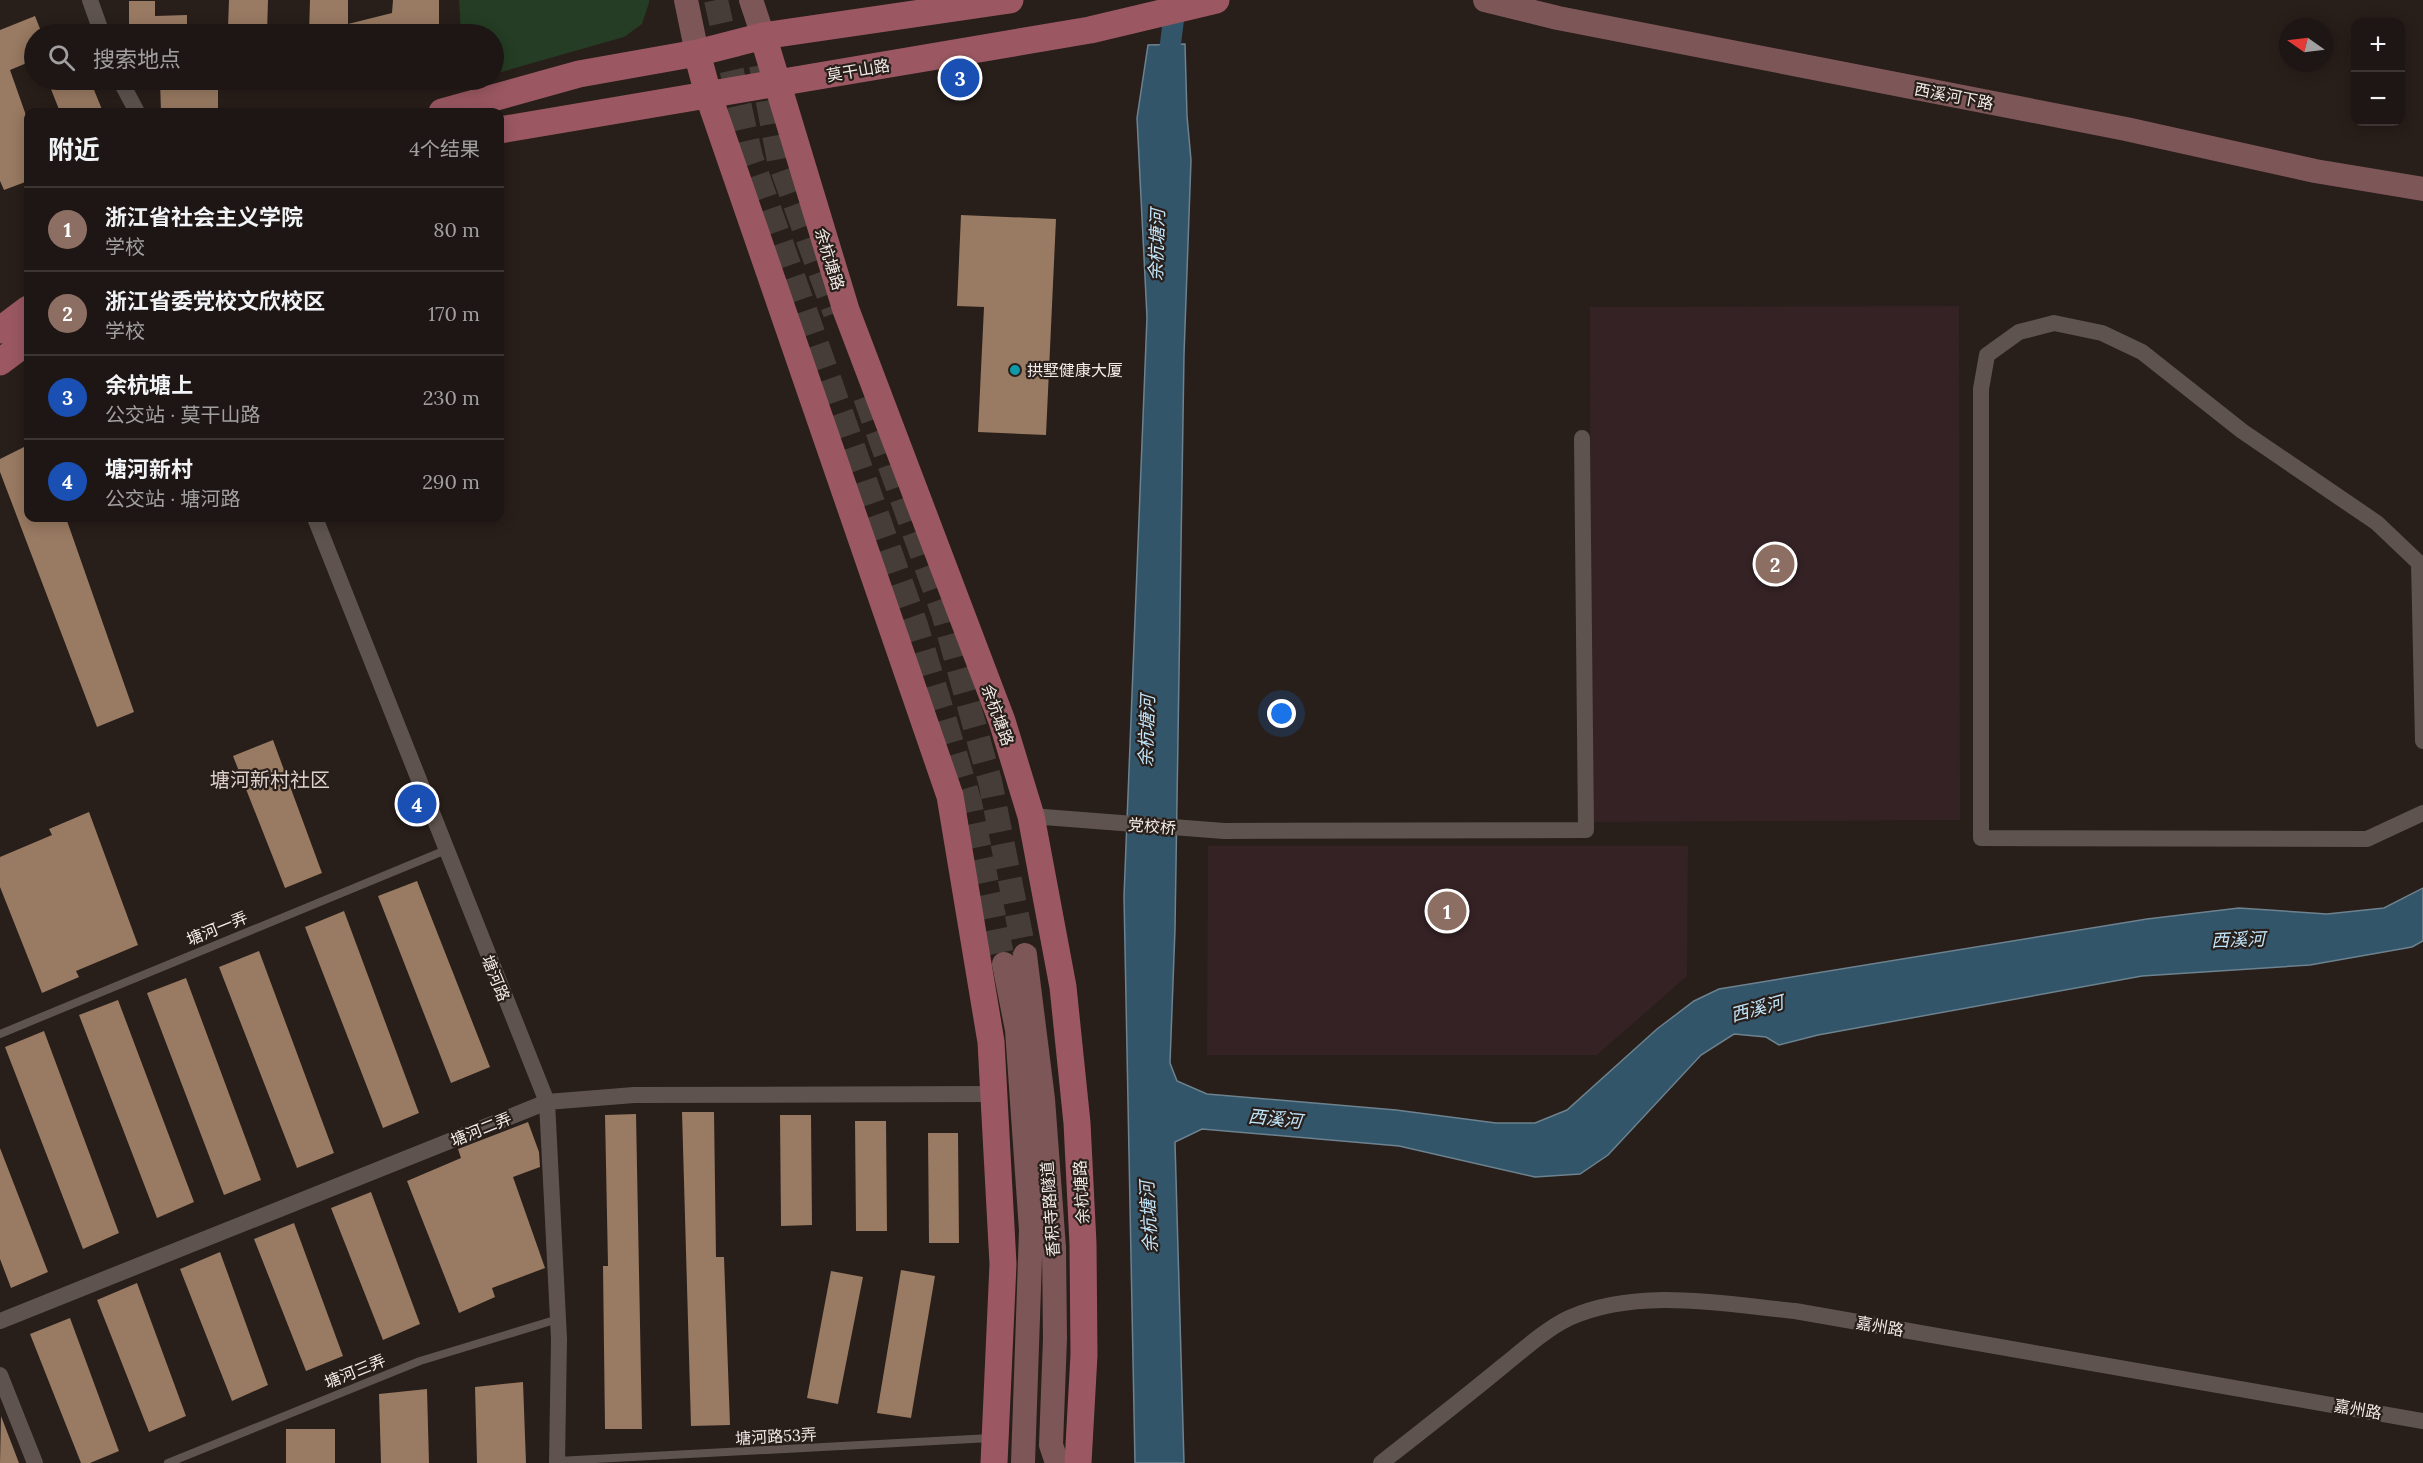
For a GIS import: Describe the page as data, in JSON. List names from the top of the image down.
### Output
{
  "streets": {
    "main road": [
      "莫干山路",
      "西溪河下路",
      "余杭塘路",
      "香积寺路隧道"
    ],
    "street": [
      "党校桥",
      "塘河路",
      "塘河二弄",
      "嘉州路"
    ],
    "lane": ["塘河一弄", "塘河三弄", "塘河路53弄"]
  },
  "crossings": [
    ["莫干山路", "余杭塘路"],
    ["余杭塘路", "党校桥"],
    ["塘河一弄", "塘河路"],
    ["塘河路", "塘河二弄"],
    ["塘河路", "塘河三弄"],
    ["塘河路", "塘河路53弄"]
  ],
  "districts": ["塘河新村社区"],
  "water": ["余杭塘河", "西溪河"],
  "places": ["拱墅健康大厦"],
  "north": "left",
  "page": {
    "map_buttons": ["+", "−"],
    "search": "搜索地点",
    "pins": [
      "3",
      "2",
      "4",
      "1"
    ],
    "heading": ["附近", "4个结果"],
    "list": [
      {
        "mark": "1",
        "name": "浙江省社会主义学院",
        "note": "学校",
        "value": "80 m"
      },
      {
        "mark": "2",
        "name": "浙江省委党校文欣校区",
        "note": "学校",
        "value": "170 m"
      },
      {
        "mark": "3",
        "name": "余杭塘上",
        "note": "公交站 · 莫干山路",
        "value": "230 m"
      },
      {
        "mark": "4",
        "name": "塘河新村",
        "note": "公交站 · 塘河路",
        "value": "290 m"
      }
    ]
  }
}
